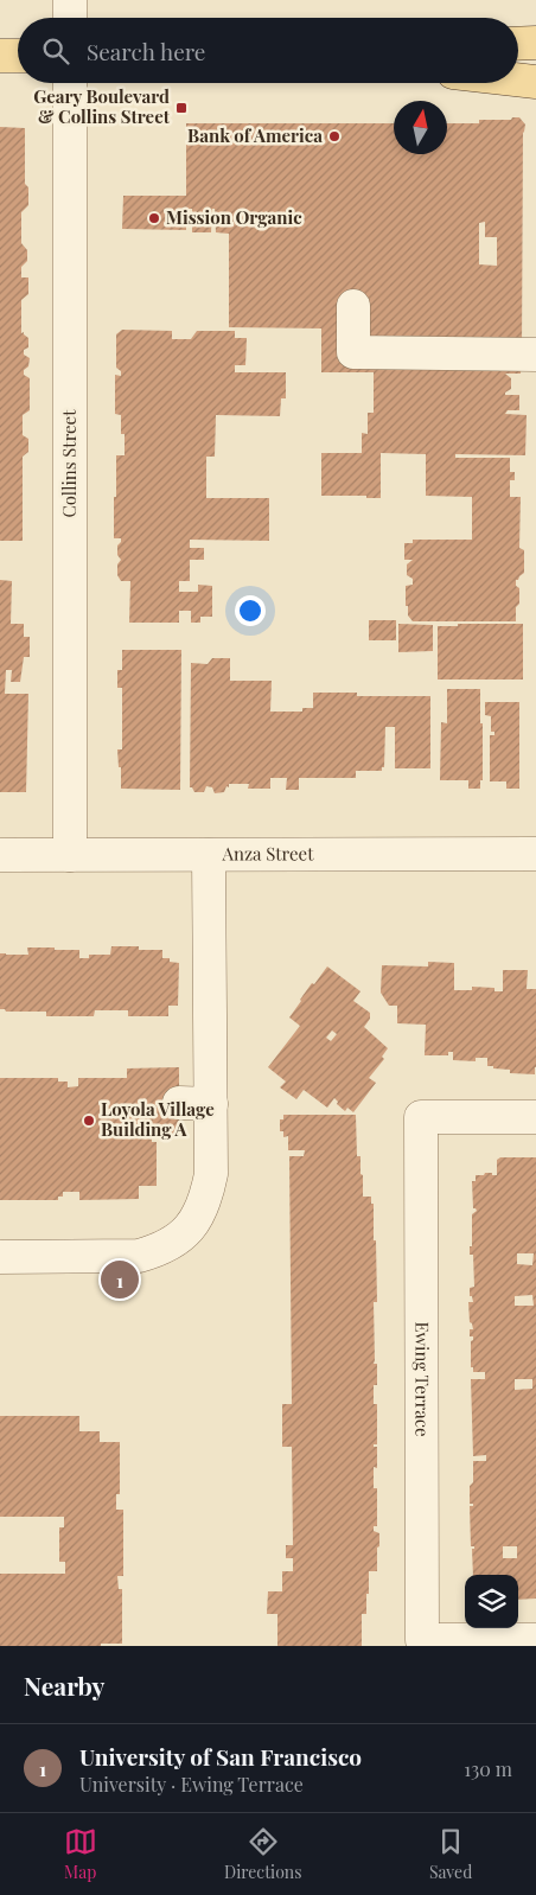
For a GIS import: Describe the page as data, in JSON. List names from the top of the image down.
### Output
{
  "streets": {
    "street": ["Collins Street", "Anza Street", "Ewing Terrace"]
  },
  "crossings": [
    ["Collins Street", "Anza Street"]
  ],
  "places": {
    "transit": ["Geary Boulevard & Collins Street"],
    "other": ["Bank of America", "Mission Organic", "Loyola Village Building A"]
  },
  "north": "top",
  "page": {
    "search": "Search here",
    "pins": "1",
    "heading": "Nearby",
    "list": [
      {
        "mark": "1",
        "name": "University of San Francisco",
        "note": "University · Ewing Terrace",
        "value": "130 m"
      }
    ],
    "nav": ["Map", "Directions", "Saved"]
  }
}
